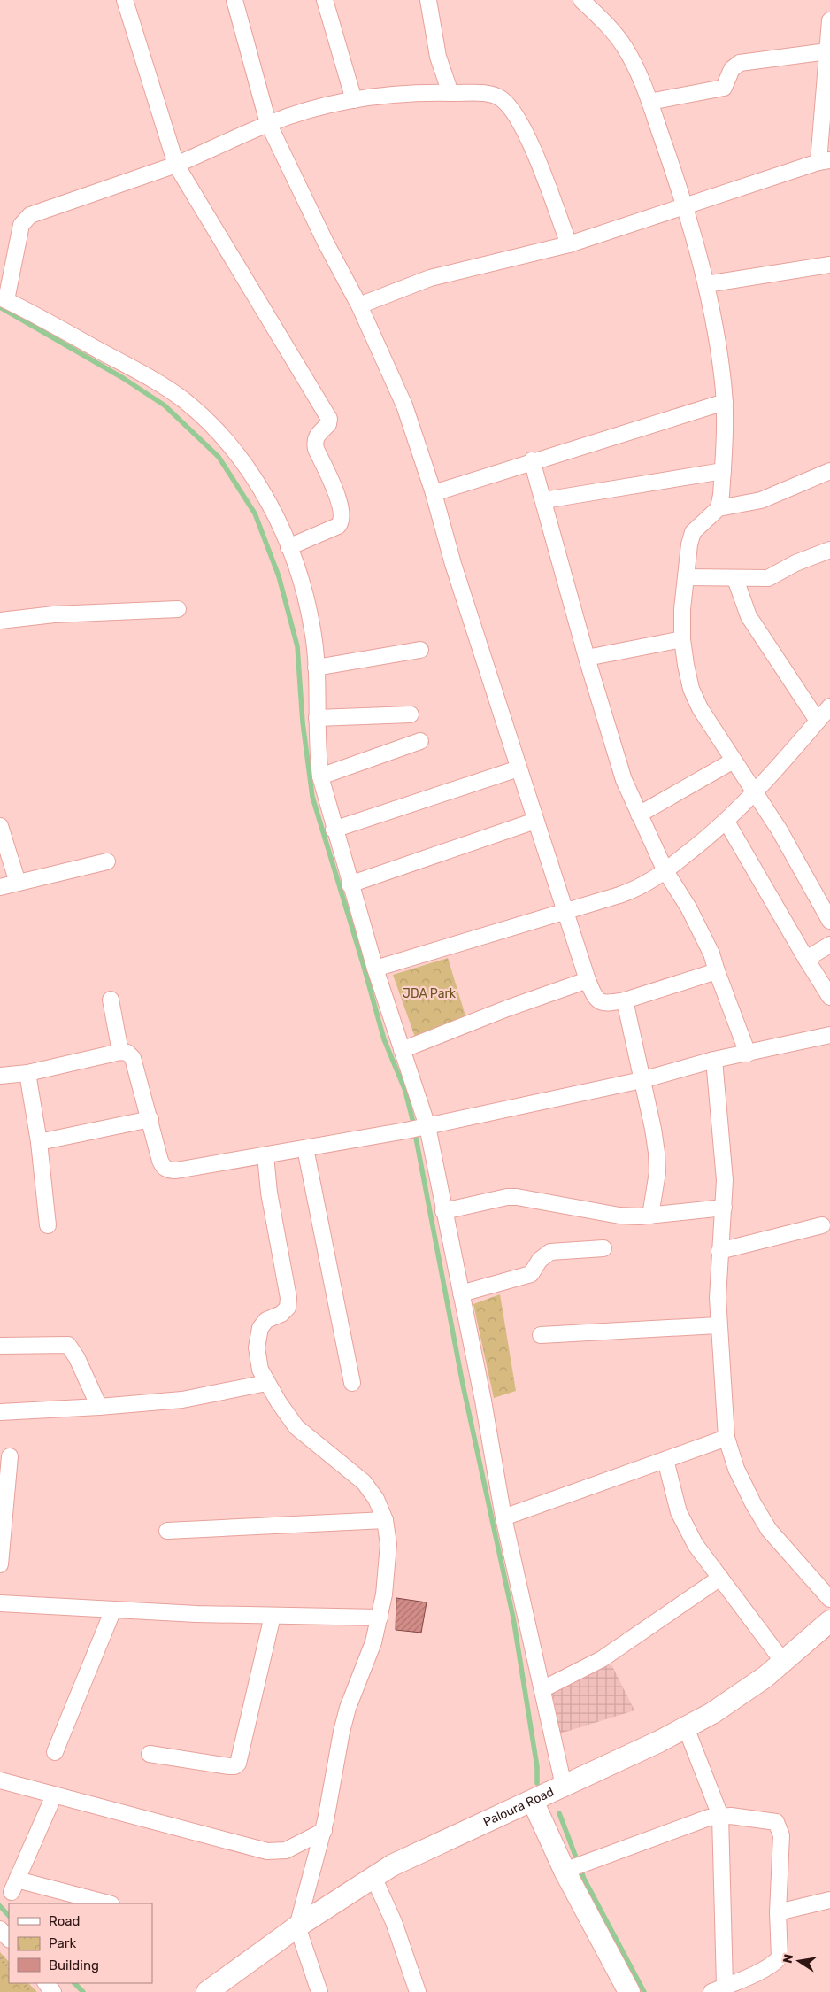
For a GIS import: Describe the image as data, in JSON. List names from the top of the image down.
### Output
{
  "streets": {
    "main road": ["Paloura Road"]
  },
  "parks": ["JDA Park"],
  "legend": ["Road", "Park", "Building"],
  "north": "left"
}
